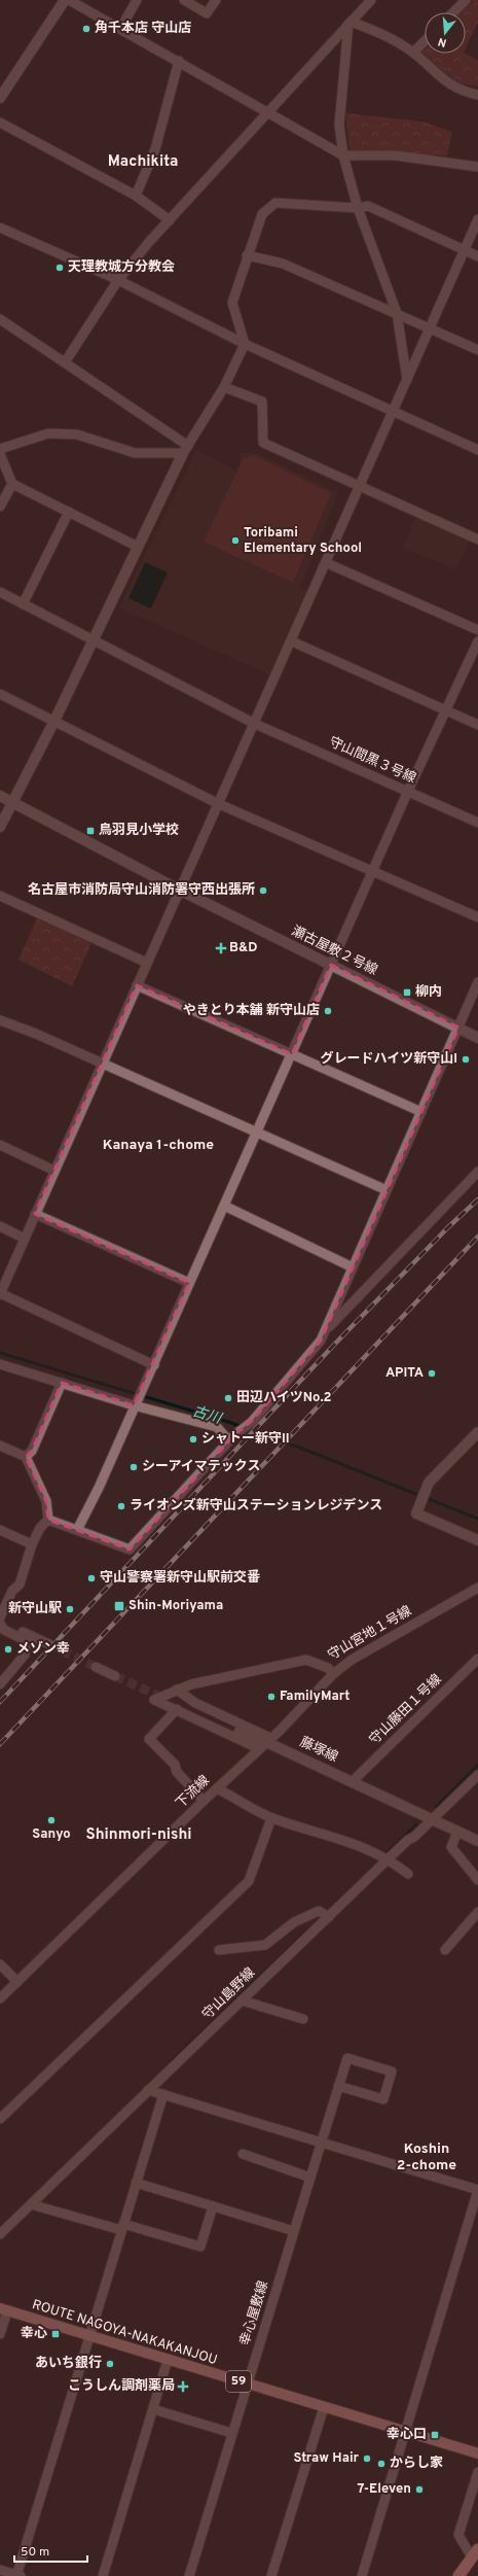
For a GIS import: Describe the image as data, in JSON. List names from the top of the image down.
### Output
{
  "streets": {
    "main road": ["ROUTE NAGOYA-NAKAKANJOU", "59"],
    "street": [
      "守山間黒３号線",
      "瀬古屋敷２号線",
      "守山宮地１号線",
      "守山藤田１号線",
      "藤塚線",
      "下流線",
      "守山島野線",
      "幸心屋敷線"
    ]
  },
  "crossings": [
    ["守山宮地１号線", "下流線"],
    ["守山藤田１号線", "藤塚線"],
    ["藤塚線", "下流線"],
    ["藤塚線", "守山島野線"],
    ["幸心屋敷線", "ROUTE NAGOYA-NAKAKANJOU"]
  ],
  "districts": [
    "Machikita",
    "Kanaya 1-chome",
    "Shinmori-nishi",
    "Koshin 2-chome"
  ],
  "water": ["古川"],
  "places": {
    "other": [
      "角千本店 守山店",
      "天理教城方分教会",
      "Toribami Elementary School",
      "名古屋市消防局守山消防署守西出張所",
      "やきとり本舗 新守山店",
      "グレードハイツ新守山I",
      "APITA",
      "田辺ハイツNo.2",
      "シャトー新守II",
      "シーアイマテックス",
      "ライオンズ新守山ステーションレジデンス",
      "守山警察署新守山駅前交番",
      "新守山駅",
      "メゾン幸",
      "FamilyMart",
      "Sanyo",
      "あいち銀行",
      "Straw Hair",
      "からし家",
      "7-Eleven"
    ],
    "transit": [
      "鳥羽見小学校",
      "柳内",
      "Shin-Moriyama",
      "幸心",
      "幸心口"
    ],
    "health": ["B&D", "こうしん調剤薬局"]
  },
  "scale_bar": "50 m",
  "north": "bottom"
}
